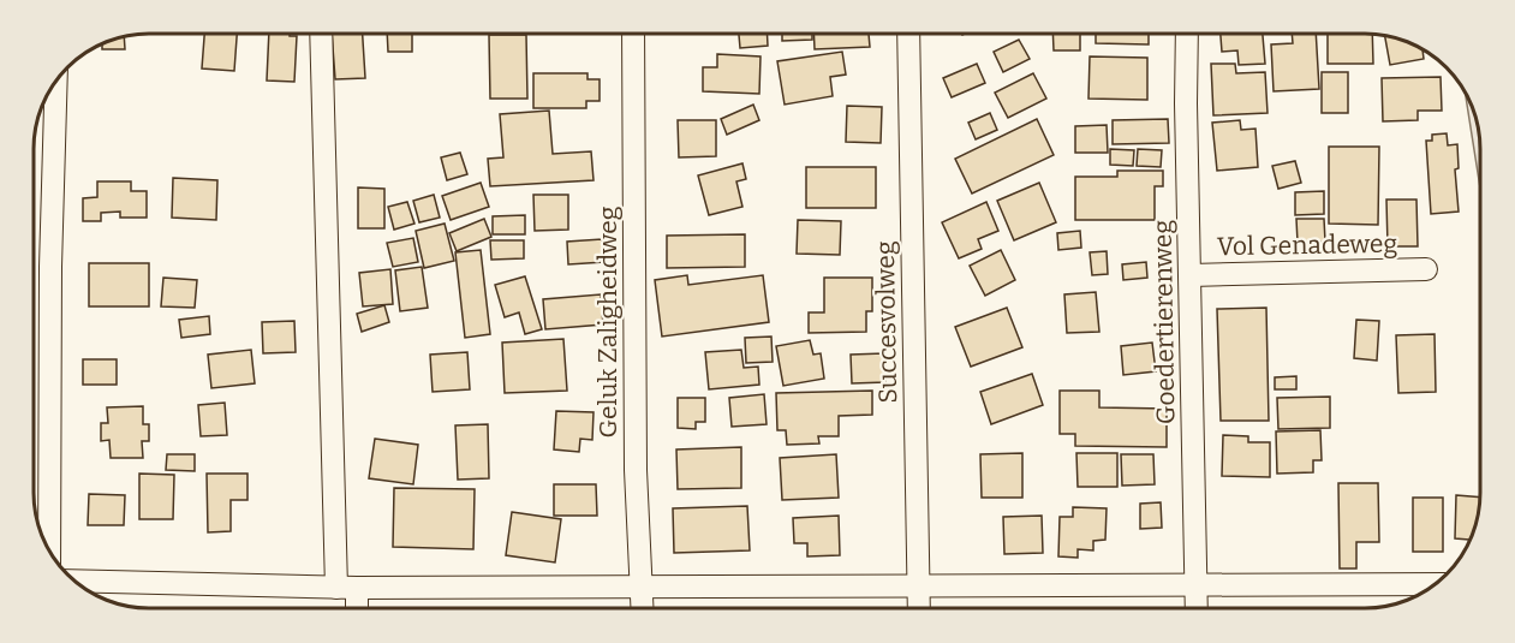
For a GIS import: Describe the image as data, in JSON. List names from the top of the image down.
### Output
{
  "streets": {
    "street": [
      "Vol Genadeweg",
      "Geluk Zaligheidweg",
      "Succesvolweg",
      "Goedertierenweg"
    ]
  },
  "crossings": [
    ["Vol Genadeweg", "Goedertierenweg"]
  ]
}
